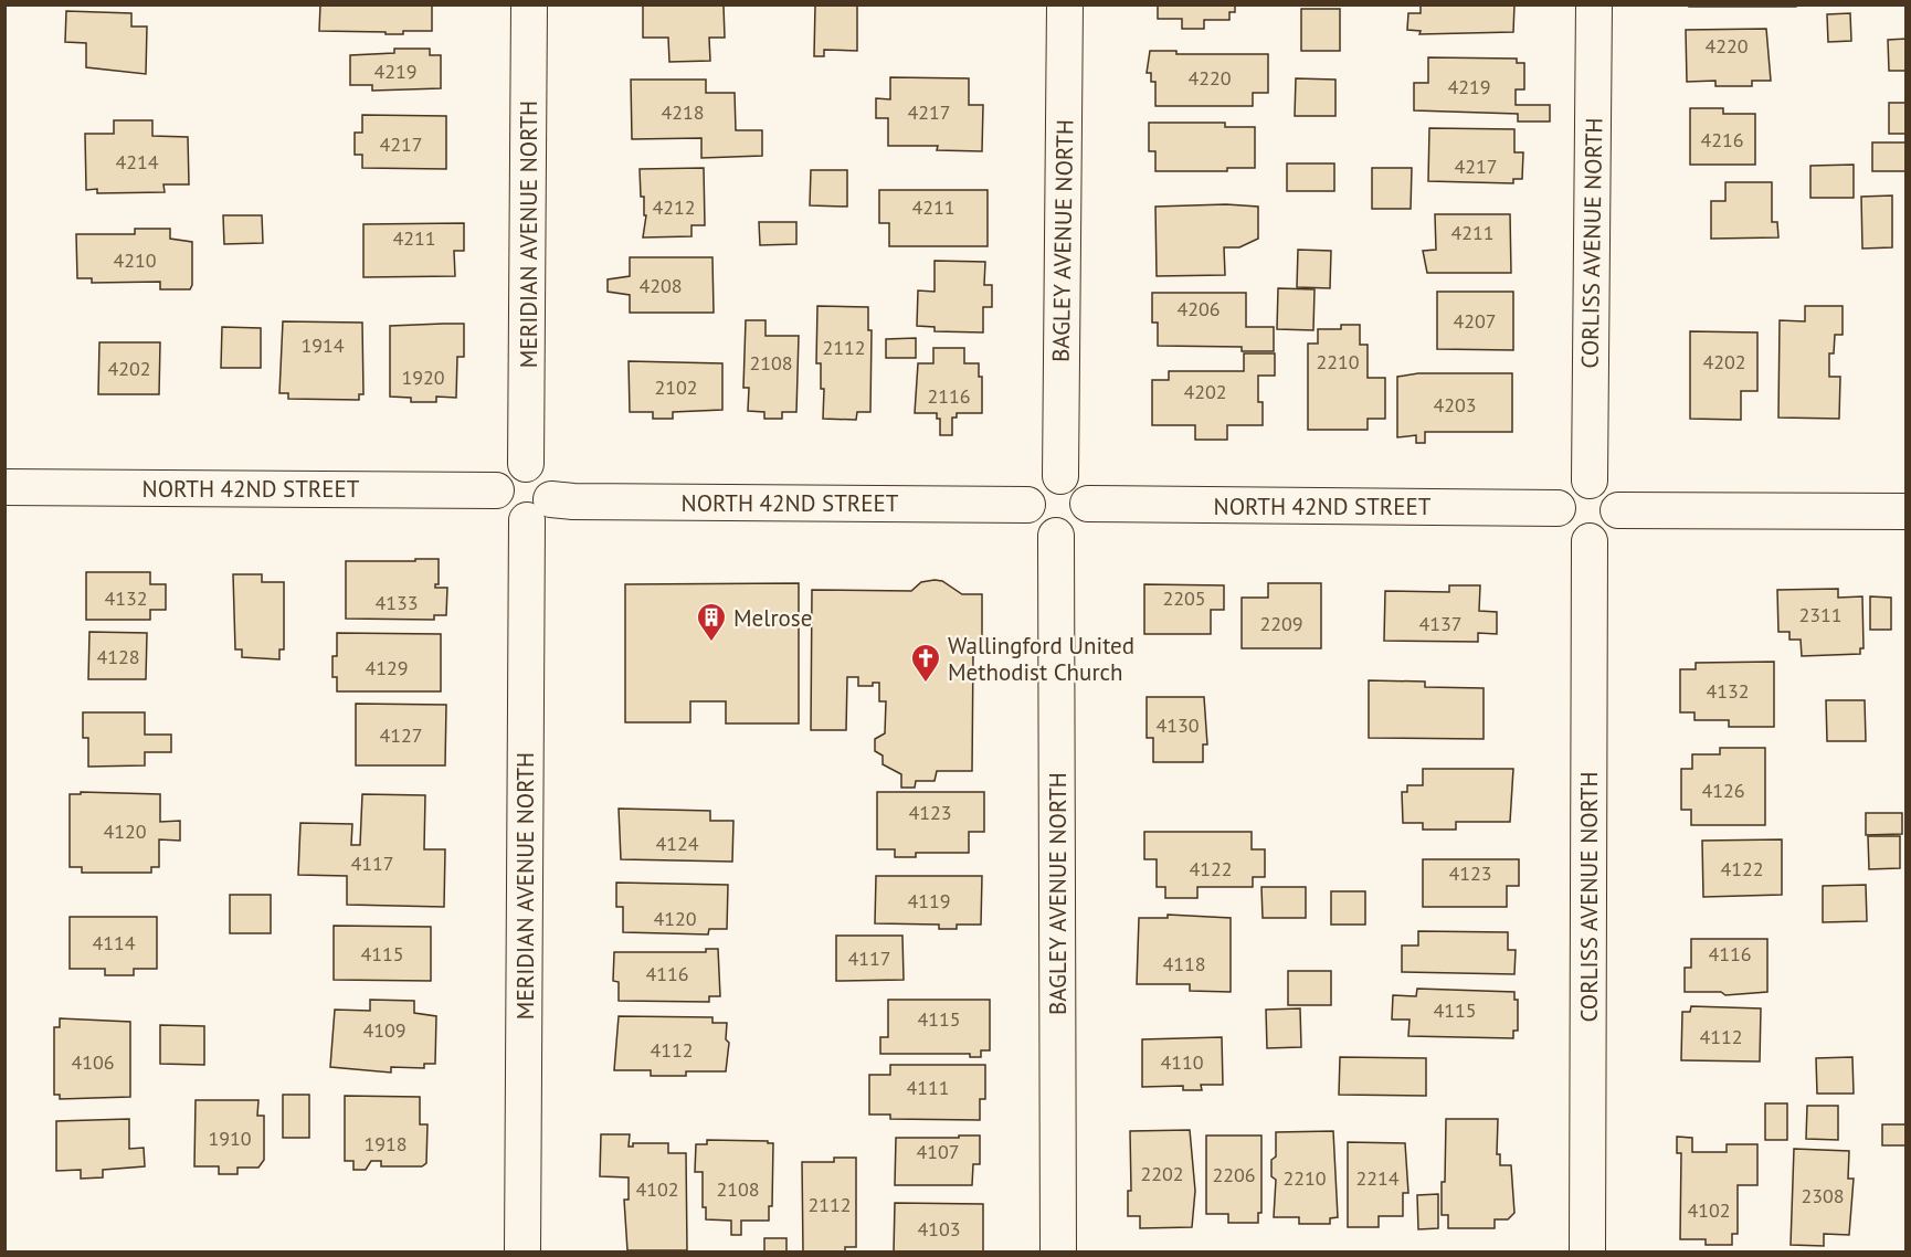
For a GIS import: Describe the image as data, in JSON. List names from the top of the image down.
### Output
{
  "streets": {
    "street": [
      "MERIDIAN AVENUE NORTH",
      "BAGLEY AVENUE NORTH",
      "CORLISS AVENUE NORTH",
      "NORTH 42ND STREET"
    ]
  },
  "crossings": [
    ["MERIDIAN AVENUE NORTH", "NORTH 42ND STREET"],
    ["BAGLEY AVENUE NORTH", "NORTH 42ND STREET"],
    ["CORLISS AVENUE NORTH", "NORTH 42ND STREET"]
  ],
  "places": {
    "building": ["Melrose"],
    "church": ["Wallingford United Methodist Church"]
  },
  "house_numbers": [
    "4220",
    "4219",
    "4220",
    "4219",
    "4218",
    "4217",
    "4216",
    "4217",
    "4214",
    "4217",
    "4212",
    "4211",
    "4211",
    "4211",
    "4210",
    "4208",
    "4206",
    "4207",
    "1914",
    "2112",
    "2210",
    "4202",
    "2108",
    "4202",
    "1920",
    "2102",
    "4202",
    "2116",
    "4203",
    "4132",
    "2205",
    "4133",
    "2311",
    "2209",
    "4137",
    "4128",
    "4129",
    "4132",
    "4130",
    "4127",
    "4126",
    "4123",
    "4120",
    "4124",
    "4117",
    "4122",
    "4122",
    "4123",
    "4119",
    "4120",
    "4114",
    "4115",
    "4116",
    "4117",
    "4118",
    "4116",
    "4115",
    "4115",
    "4109",
    "4112",
    "4112",
    "4106",
    "4110",
    "4111",
    "1910",
    "1918",
    "4107",
    "2202",
    "2206",
    "2210",
    "2214",
    "4102",
    "2108",
    "2308",
    "2112",
    "4102",
    "4103"
  ]
}
